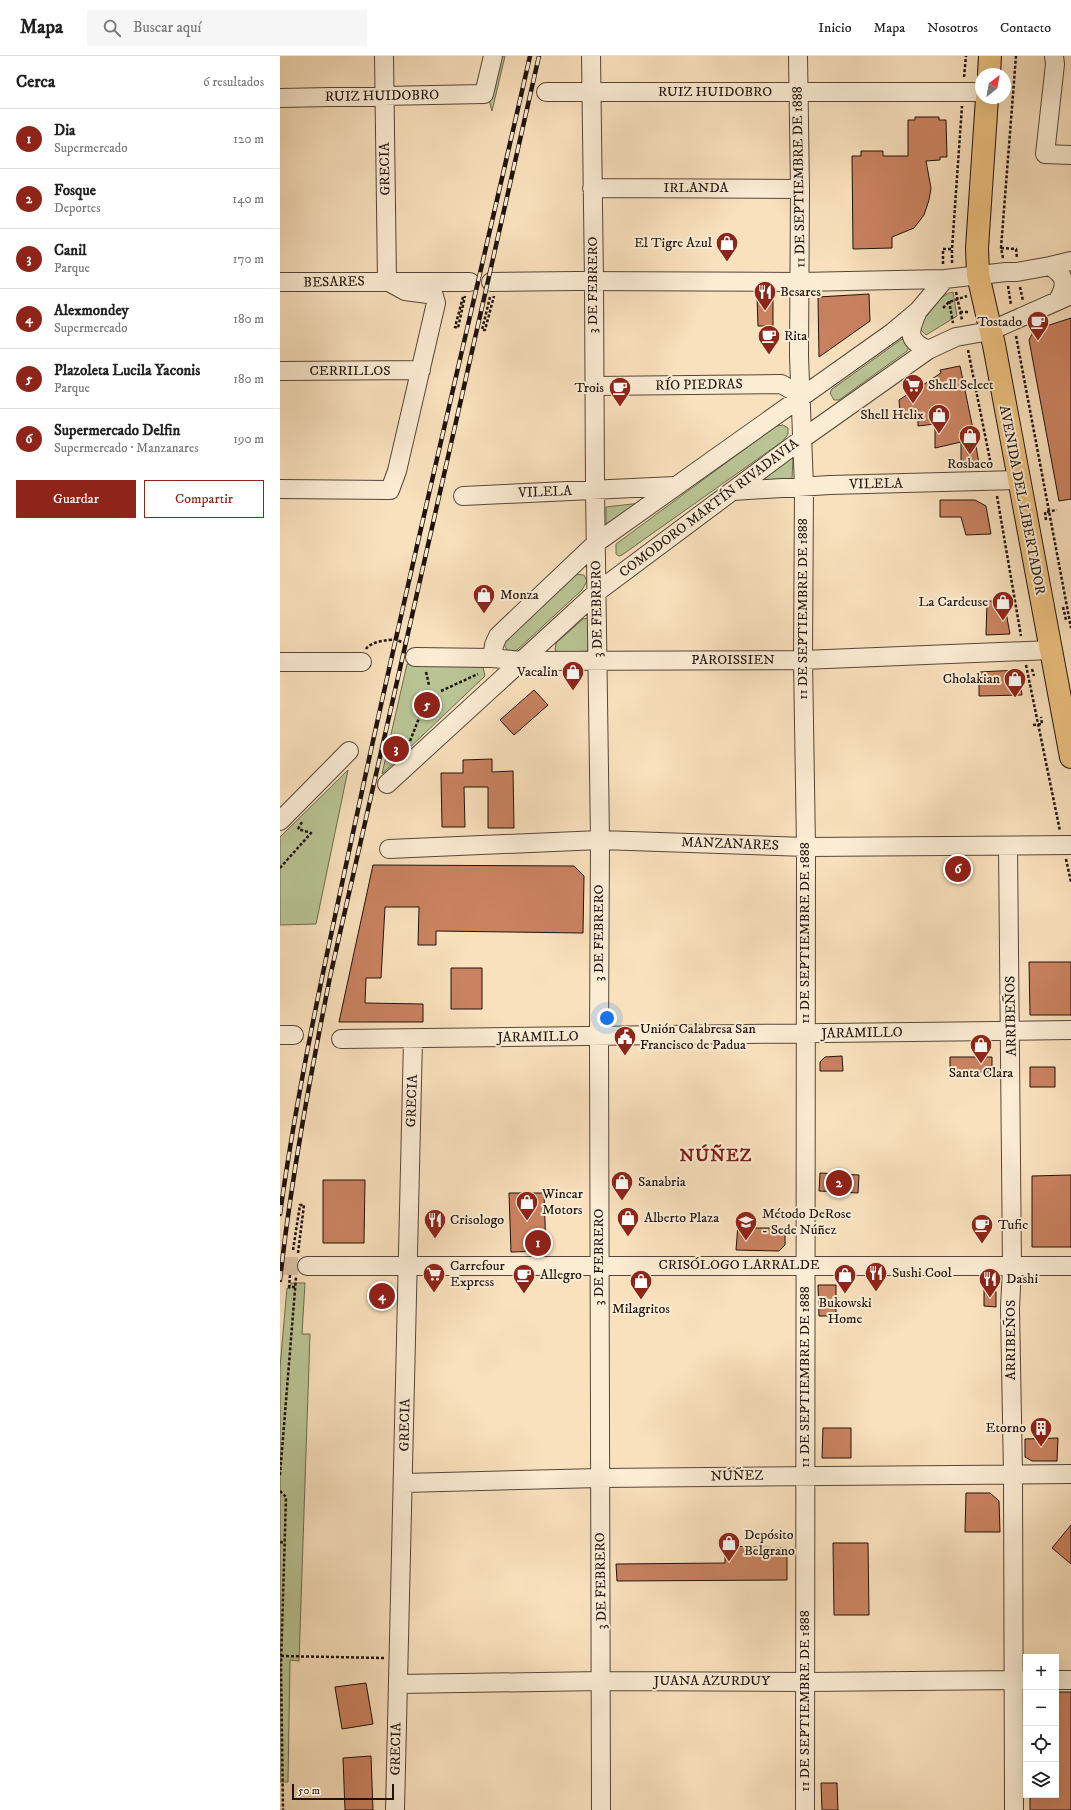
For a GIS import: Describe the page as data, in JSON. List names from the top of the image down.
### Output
{
  "streets": {
    "main road": ["AVENIDA DEL LIBERTADOR"],
    "street": [
      "RUIZ HUIDOBRO",
      "GRECIA",
      "11 DE SEPTIEMBRE DE 1888",
      "IRLANDA",
      "BESARES",
      "3 DE FEBRERO",
      "CERRILLOS",
      "RÍO PIEDRAS",
      "VILELA",
      "COMODORO MARTÍN RIVADAVIA",
      "PAROISSIEN",
      "MANZANARES",
      "ARRIBEÑOS",
      "JARAMILLO",
      "CRISÓLOGO LARRALDE",
      "NÚÑEZ",
      "JUANA AZURDUY"
    ]
  },
  "crossings": [
    ["RUIZ HUIDOBRO", "GRECIA"],
    ["RUIZ HUIDOBRO", "11 DE SEPTIEMBRE DE 1888"],
    ["RUIZ HUIDOBRO", "3 DE FEBRERO"],
    ["GRECIA", "BESARES"],
    ["GRECIA", "JARAMILLO"],
    ["GRECIA", "CRISÓLOGO LARRALDE"],
    ["GRECIA", "NÚÑEZ"],
    ["GRECIA", "JUANA AZURDUY"],
    ["11 DE SEPTIEMBRE DE 1888", "IRLANDA"],
    ["11 DE SEPTIEMBRE DE 1888", "RÍO PIEDRAS"],
    ["11 DE SEPTIEMBRE DE 1888", "VILELA"],
    ["11 DE SEPTIEMBRE DE 1888", "COMODORO MARTÍN RIVADAVIA"],
    ["11 DE SEPTIEMBRE DE 1888", "PAROISSIEN"],
    ["11 DE SEPTIEMBRE DE 1888", "MANZANARES"],
    ["11 DE SEPTIEMBRE DE 1888", "JARAMILLO"],
    ["11 DE SEPTIEMBRE DE 1888", "CRISÓLOGO LARRALDE"],
    ["11 DE SEPTIEMBRE DE 1888", "NÚÑEZ"],
    ["11 DE SEPTIEMBRE DE 1888", "JUANA AZURDUY"],
    ["IRLANDA", "3 DE FEBRERO"],
    ["3 DE FEBRERO", "RÍO PIEDRAS"],
    ["3 DE FEBRERO", "VILELA"],
    ["3 DE FEBRERO", "COMODORO MARTÍN RIVADAVIA"],
    ["3 DE FEBRERO", "PAROISSIEN"],
    ["3 DE FEBRERO", "MANZANARES"],
    ["3 DE FEBRERO", "JARAMILLO"],
    ["3 DE FEBRERO", "CRISÓLOGO LARRALDE"],
    ["3 DE FEBRERO", "NÚÑEZ"],
    ["3 DE FEBRERO", "JUANA AZURDUY"],
    ["VILELA", "AVENIDA DEL LIBERTADOR"],
    ["VILELA", "COMODORO MARTÍN RIVADAVIA"],
    ["AVENIDA DEL LIBERTADOR", "COMODORO MARTÍN RIVADAVIA"],
    ["AVENIDA DEL LIBERTADOR", "PAROISSIEN"],
    ["COMODORO MARTÍN RIVADAVIA", "PAROISSIEN"],
    ["MANZANARES", "ARRIBEÑOS"],
    ["ARRIBEÑOS", "JARAMILLO"],
    ["ARRIBEÑOS", "CRISÓLOGO LARRALDE"],
    ["ARRIBEÑOS", "NÚÑEZ"],
    ["ARRIBEÑOS", "JUANA AZURDUY"]
  ],
  "districts": ["NÚÑEZ"],
  "places": {
    "shop": [
      "El Tigre Azul",
      "Shell Helix",
      "Rosbaco",
      "Monza",
      "La Cardeuse",
      "Vacalin",
      "Cholakian",
      "Santa Clara",
      "Sanabria",
      "Wincar Motors",
      "Alberto Plaza",
      "Bukowski Home",
      "Milagritos",
      "Depósito Belgrano"
    ],
    "restaurant": [
      "Besares",
      "Crisologo",
      "Sushi Cool",
      "Dashi"
    ],
    "cafe": [
      "Tostado",
      "Rita",
      "Trois",
      "Tufic",
      "Allegro"
    ],
    "supermarket": ["Shell Select", "Carrefour Express"],
    "public building": ["Unión Calabresa San Francisco de Padua"],
    "school or university": ["Método DeRose - Sede Núñez"],
    "building": ["Etorno"]
  },
  "scale_bar": "50 m",
  "north": "top right",
  "page": {
    "header": "Mapa",
    "search": "Buscar aquí",
    "nav": [
      "Inicio",
      "Mapa",
      "Nosotros",
      "Contacto"
    ],
    "heading": ["Cerca", "6 resultados"],
    "list": [
      {
        "mark": "1",
        "name": "Dia",
        "note": "Supermercado",
        "value": "120 m"
      },
      {
        "mark": "2",
        "name": "Fosque",
        "note": "Deportes",
        "value": "140 m"
      },
      {
        "mark": "3",
        "name": "Canil",
        "note": "Parque",
        "value": "170 m"
      },
      {
        "mark": "4",
        "name": "Alexmondey",
        "note": "Supermercado",
        "value": "180 m"
      },
      {
        "mark": "5",
        "name": "Plazoleta Lucila Yaconis",
        "note": "Parque",
        "value": "180 m"
      },
      {
        "mark": "6",
        "name": "Supermercado Delfin",
        "note": "Supermercado · Manzanares",
        "value": "190 m"
      }
    ],
    "buttons": ["Guardar", "Compartir"],
    "pins": [
      "5",
      "3",
      "6",
      "2",
      "1",
      "4"
    ],
    "map_buttons": ["+", "−"],
    "scale": "50 m"
  }
}
